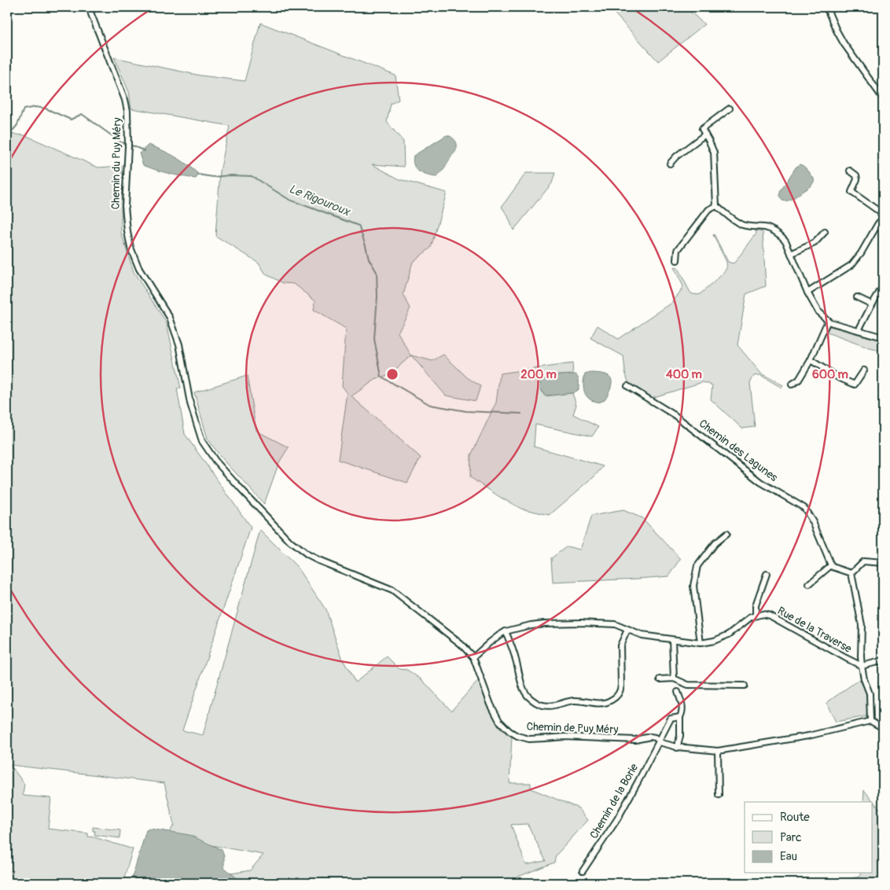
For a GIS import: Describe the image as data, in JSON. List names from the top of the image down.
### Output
{
  "streets": {
    "street": [
      "Chemin du Puy Méry",
      "Chemin des Lagunes",
      "Rue de la Traverse",
      "Chemin de Puy Méry",
      "Chemin de la Borie"
    ]
  },
  "crossings": [
    ["Chemin du Puy Méry", "Chemin de Puy Méry"],
    ["Chemin de Puy Méry", "Chemin de la Borie"]
  ],
  "water": ["Le Rigouroux"],
  "legend": ["Route", "Parc", "Eau"],
  "rings": ["200 m", "400 m", "600 m"]
}
